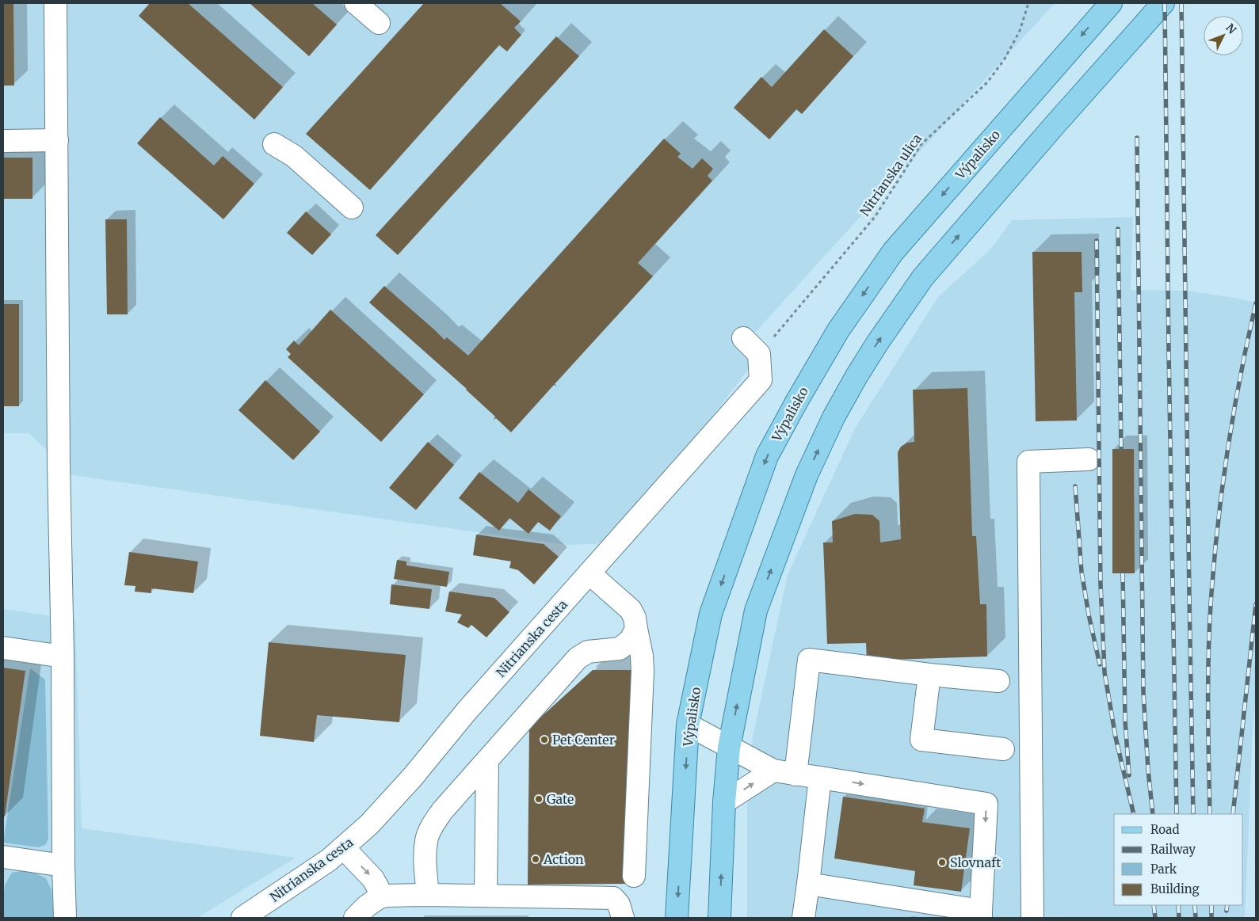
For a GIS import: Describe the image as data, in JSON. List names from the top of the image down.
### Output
{
  "streets": {
    "main road": ["Výpalisko"],
    "street": ["Nitrianska cesta"],
    "path": ["Nitrianska ulica"]
  },
  "crossings": [
    ["Nitrianska ulica", "Nitrianska cesta"]
  ],
  "places": [
    "Pet Center",
    "Gate",
    "Action",
    "Slovnaft"
  ],
  "legend": [
    "Road",
    "Railway",
    "Park",
    "Building"
  ],
  "north": "top right"
}
